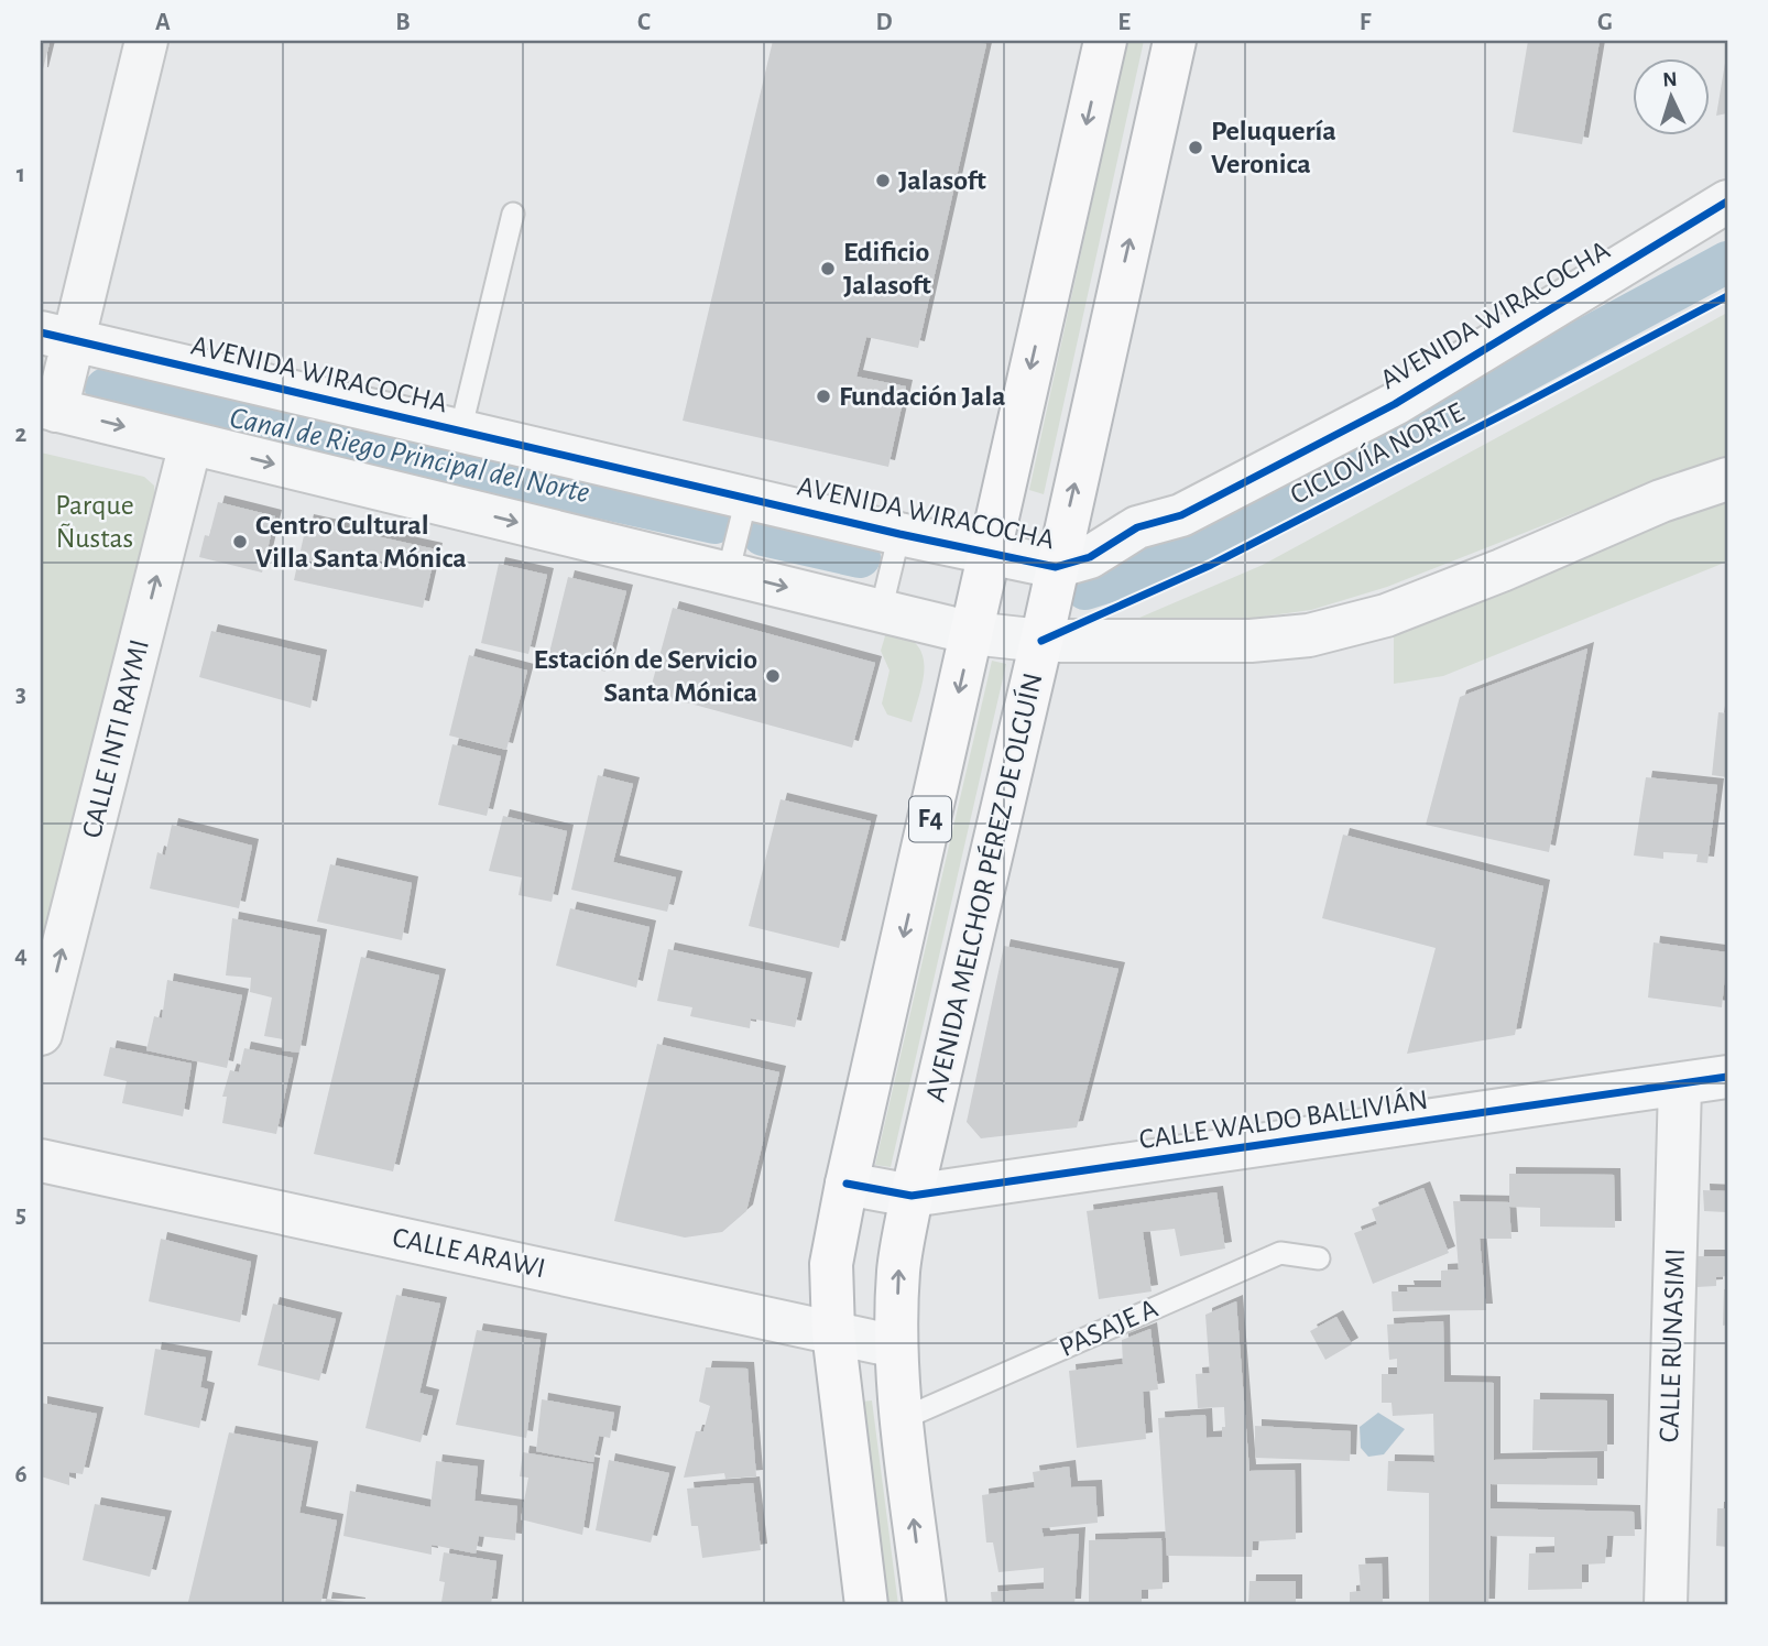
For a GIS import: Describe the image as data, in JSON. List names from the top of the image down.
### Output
{
  "streets": {
    "highway": ["F4", "AVENIDA MELCHOR PÉREZ DE OLGUÍN"],
    "street": [
      "AVENIDA WIRACOCHA",
      "CALLE INTI RAYMI",
      "CALLE WALDO BALLIVIÁN",
      "CALLE ARAWI",
      "CALLE RUNASIMI"
    ],
    "lane": ["PASAJE A"],
    "cycle path": ["CICLOVÍA NORTE"]
  },
  "crossings": [
    ["AVENIDA WIRACOCHA", "F4"],
    ["AVENIDA WIRACOCHA", "AVENIDA MELCHOR PÉREZ DE OLGUÍN"],
    ["F4", "CALLE WALDO BALLIVIÁN"],
    ["F4", "CALLE ARAWI"],
    ["AVENIDA MELCHOR PÉREZ DE OLGUÍN", "CALLE WALDO BALLIVIÁN"],
    ["AVENIDA MELCHOR PÉREZ DE OLGUÍN", "CALLE ARAWI"],
    ["AVENIDA MELCHOR PÉREZ DE OLGUÍN", "PASAJE A"],
    ["CALLE WALDO BALLIVIÁN", "CALLE RUNASIMI"]
  ],
  "one_way": ["CALLE INTI RAYMI"],
  "water": ["Canal de Riego Principal del Norte"],
  "parks": ["Parque Ñustas"],
  "places": [
    "Peluquería Veronica",
    "Jalasoft",
    "Edificio Jalasoft",
    "Fundación Jala",
    "Centro Cultural Villa Santa Mónica",
    "Estación de Servicio Santa Mónica"
  ],
  "north": "top",
  "grid": {
    "columns": [
      "A",
      "B",
      "C",
      "D",
      "E",
      "F",
      "G"
    ],
    "rows": [
      "1",
      "2",
      "3",
      "4",
      "5",
      "6"
    ]
  }
}
